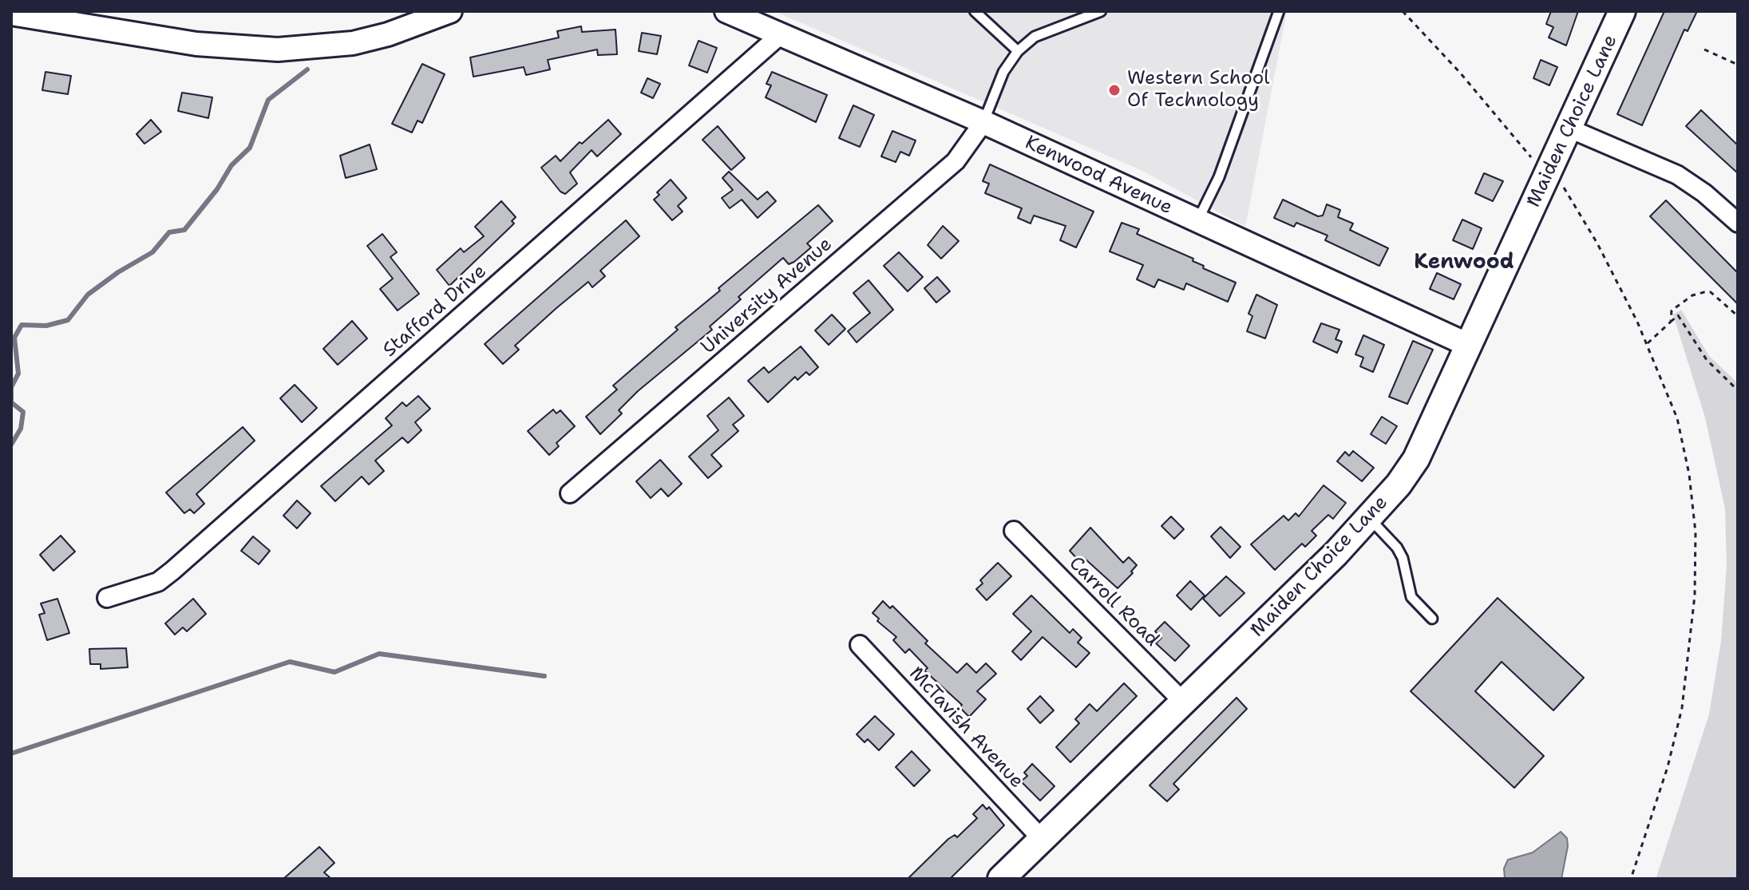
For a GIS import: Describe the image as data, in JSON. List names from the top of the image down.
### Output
{
  "streets": {
    "main road": ["Maiden Choice Lane"],
    "street": [
      "Kenwood Avenue",
      "University Avenue",
      "Stafford Drive",
      "Carroll Road",
      "McTavish Avenue"
    ]
  },
  "crossings": [
    ["Maiden Choice Lane", "Kenwood Avenue"],
    ["Maiden Choice Lane", "Carroll Road"],
    ["Maiden Choice Lane", "McTavish Avenue"],
    ["Kenwood Avenue", "University Avenue"],
    ["Kenwood Avenue", "Stafford Drive"]
  ],
  "districts": ["Kenwood"],
  "places": ["Western School Of Technology"]
}
